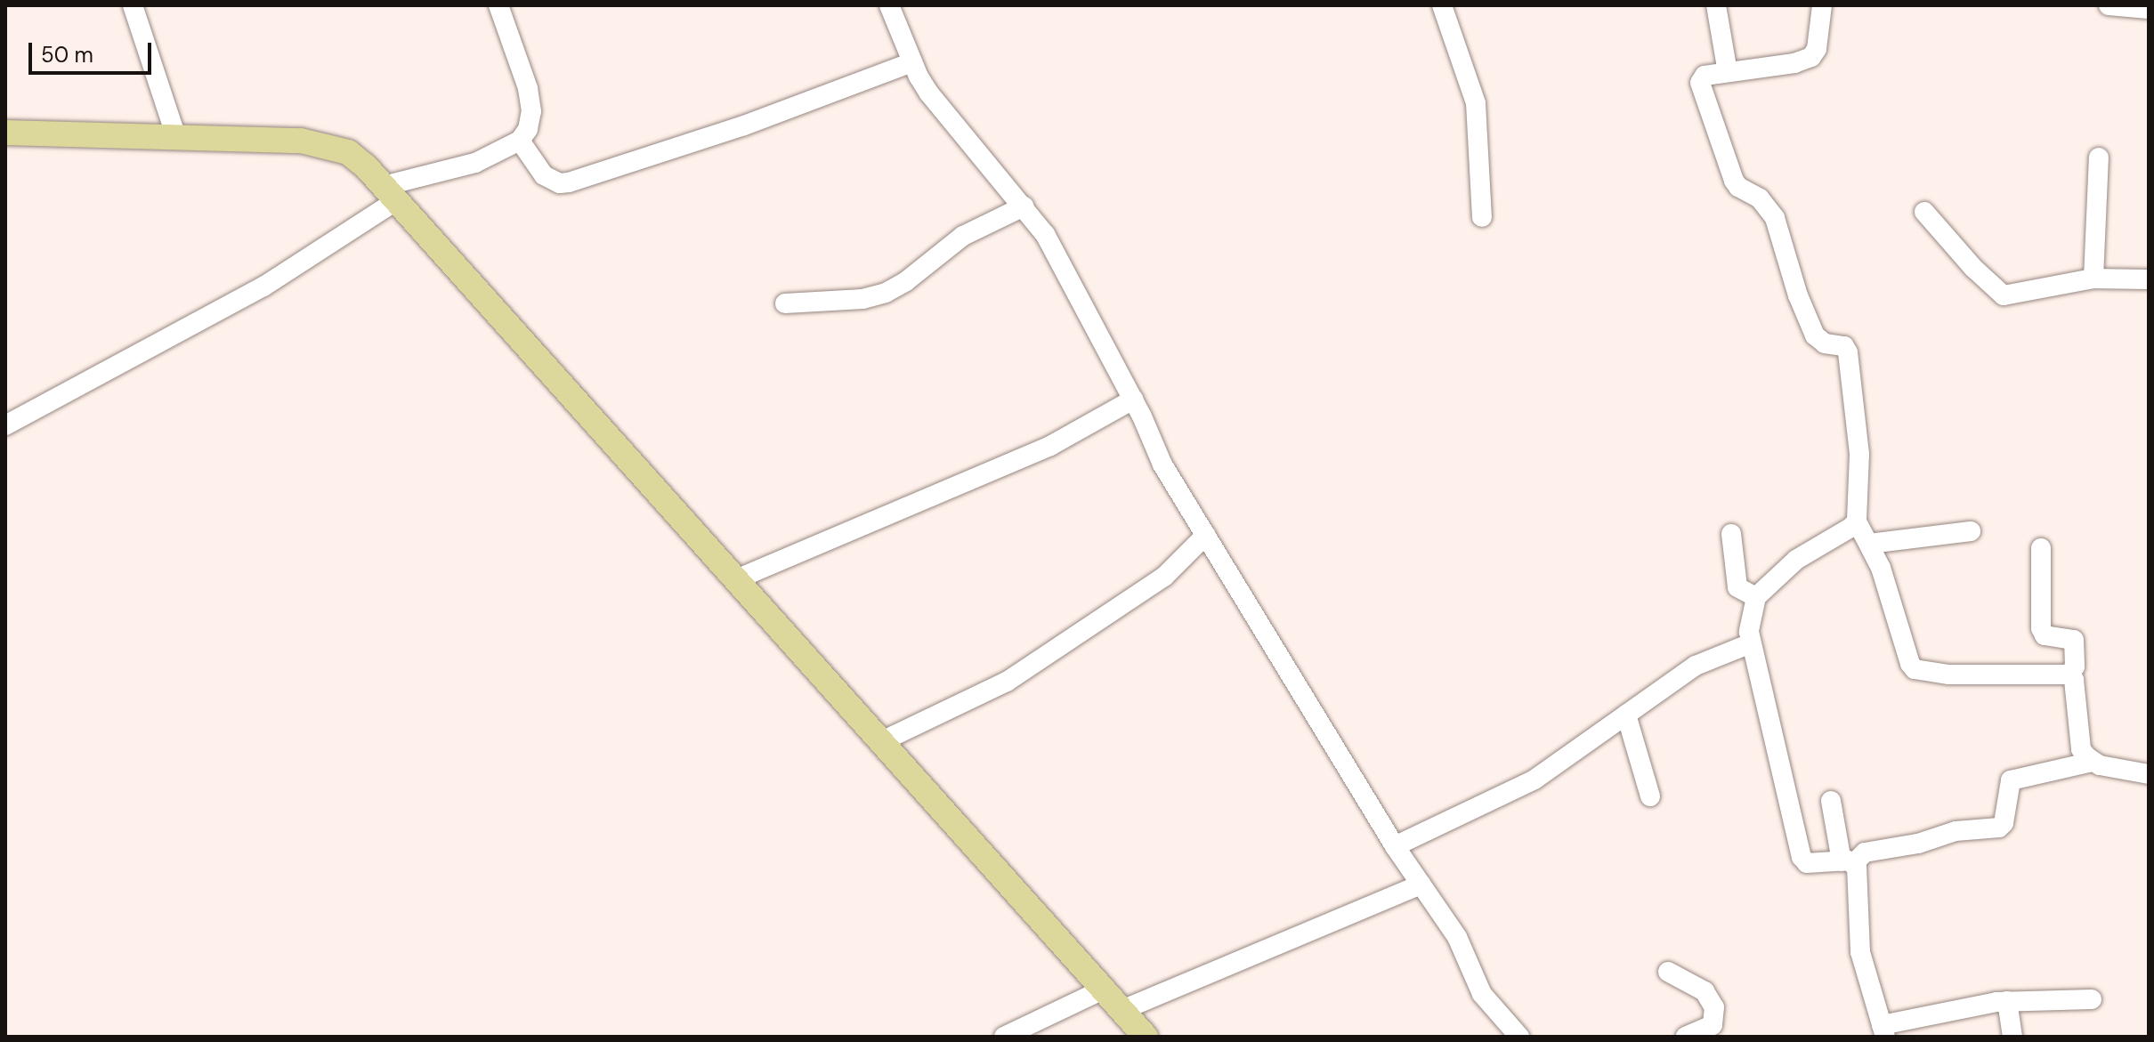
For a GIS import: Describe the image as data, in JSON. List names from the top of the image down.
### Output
{
  "scale_bar": "50 m"
}
